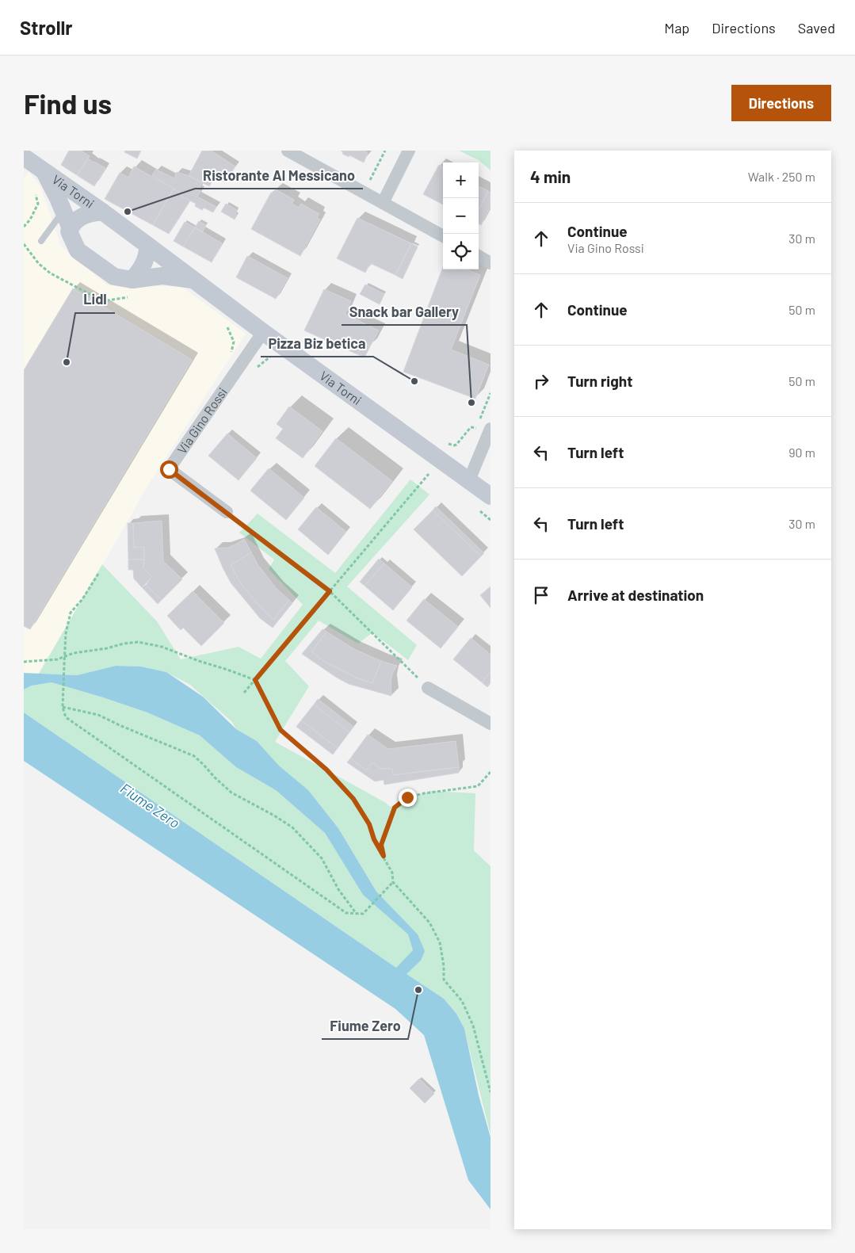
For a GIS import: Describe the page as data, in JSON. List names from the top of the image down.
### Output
{
  "streets": {
    "main road": ["Via Torni"],
    "street": ["Via Gino Rossi"]
  },
  "crossings": [
    ["Via Torni", "Via Gino Rossi"]
  ],
  "water": ["Fiume Zero"],
  "places": [
    "Ristorante Al Messicano",
    "Lidl",
    "Pizza Biz betica",
    "Snack bar Gallery",
    "Fiume Zero"
  ],
  "page": {
    "header": "Strollr",
    "nav": ["Map", "Directions", "Saved"],
    "buttons": "Directions",
    "title": "Find us",
    "heading": ["4 min", "Walk · 250 m"],
    "map_buttons": ["+", "−"],
    "list": [
      ["Continue", "Via Gino Rossi", "30 m"],
      ["Continue", "50 m"],
      ["Turn right", "50 m"],
      ["Turn left", "90 m"],
      ["Turn left", "30 m"],
      "Arrive at destination"
    ]
  }
}
